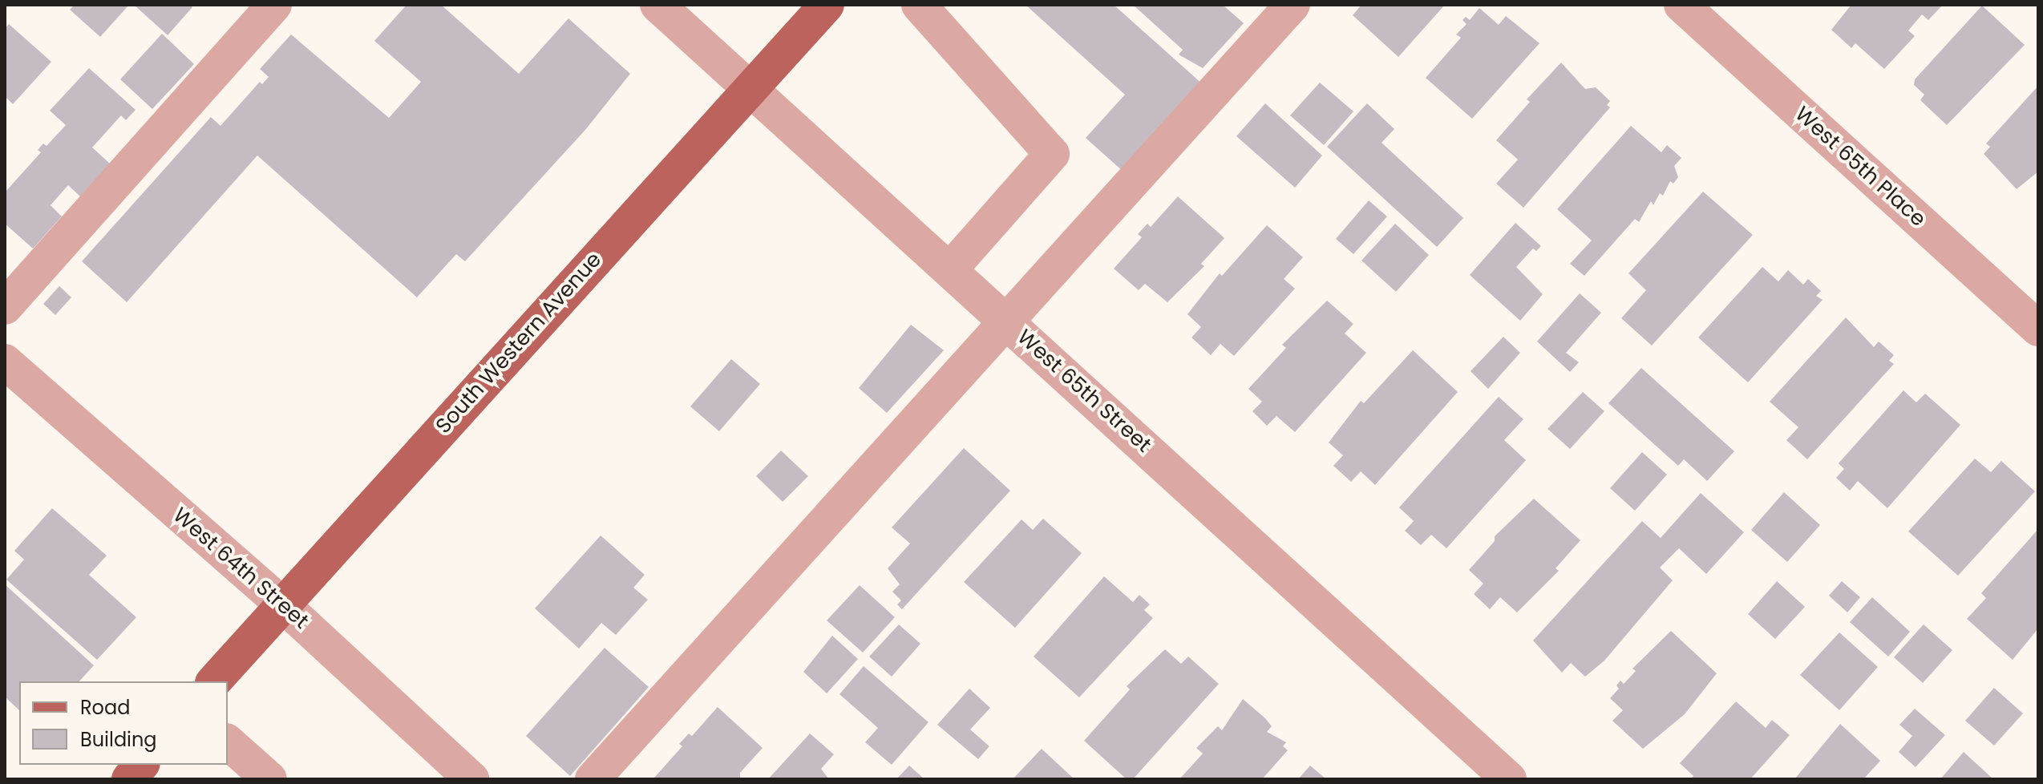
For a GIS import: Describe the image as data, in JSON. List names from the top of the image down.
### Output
{
  "streets": {
    "main road": ["South Western Avenue"],
    "street": ["West 65th Place", "West 65th Street", "West 64th Street"]
  },
  "crossings": [
    ["South Western Avenue", "West 65th Street"],
    ["South Western Avenue", "West 64th Street"]
  ],
  "legend": ["Road", "Building"]
}
